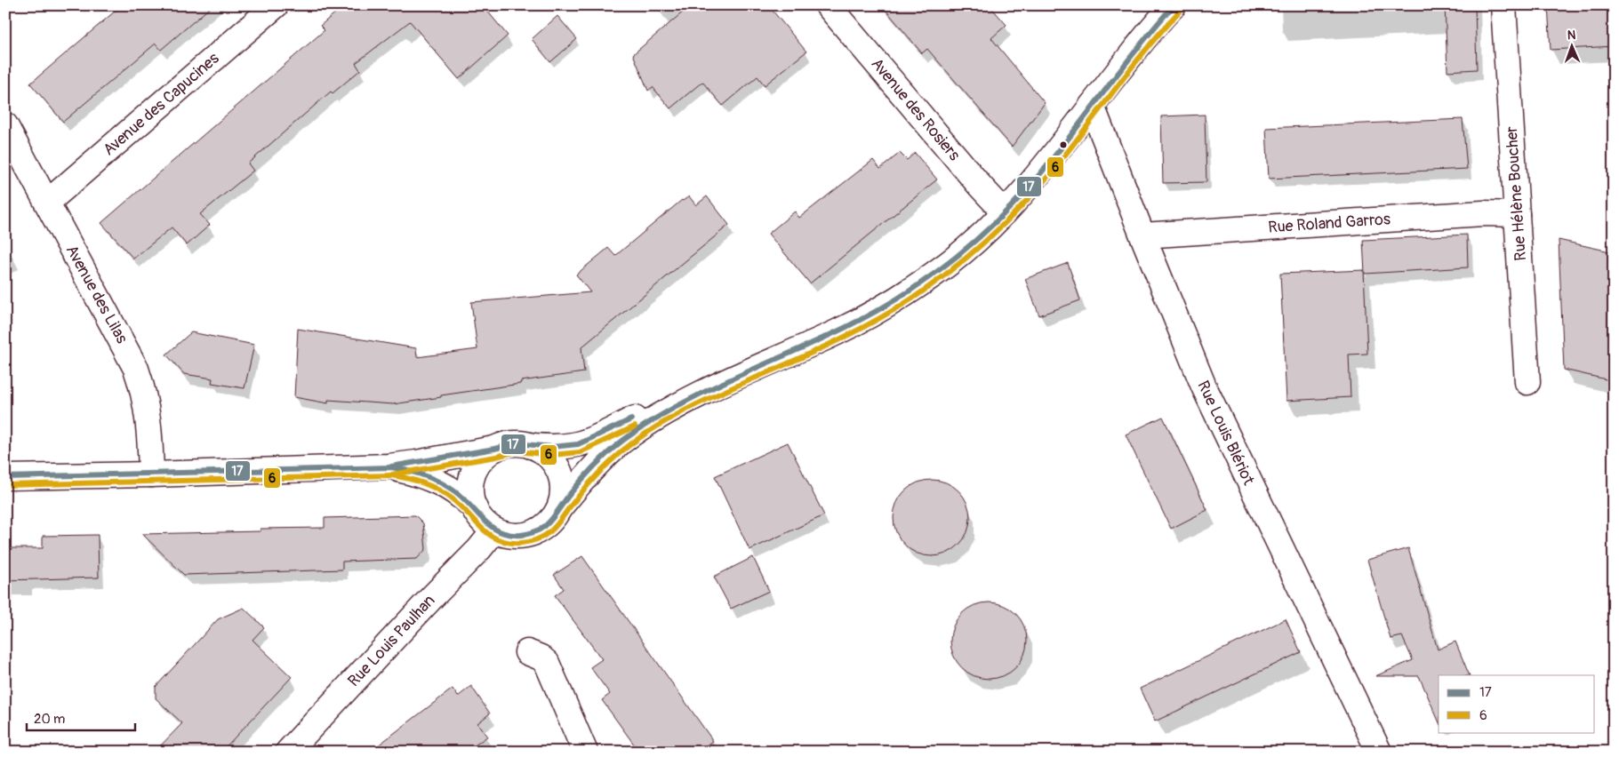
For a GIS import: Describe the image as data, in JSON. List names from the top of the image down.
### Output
{
  "streets": {
    "street": [
      "Avenue des Capucines",
      "Avenue des Rosiers",
      "Rue Hélène Boucher",
      "Rue Roland Garros",
      "Avenue des Lilas",
      "Rue Louis Blériot",
      "Rue Louis Paulhan"
    ]
  },
  "crossings": [
    ["Avenue des Capucines", "Avenue des Lilas"],
    ["Rue Hélène Boucher", "Rue Roland Garros"],
    ["Rue Roland Garros", "Rue Louis Blériot"]
  ],
  "lines": ["transit line 17", "transit line 6"],
  "legend": ["17", "6"],
  "scale_bar": "20 m",
  "north": "top"
}
